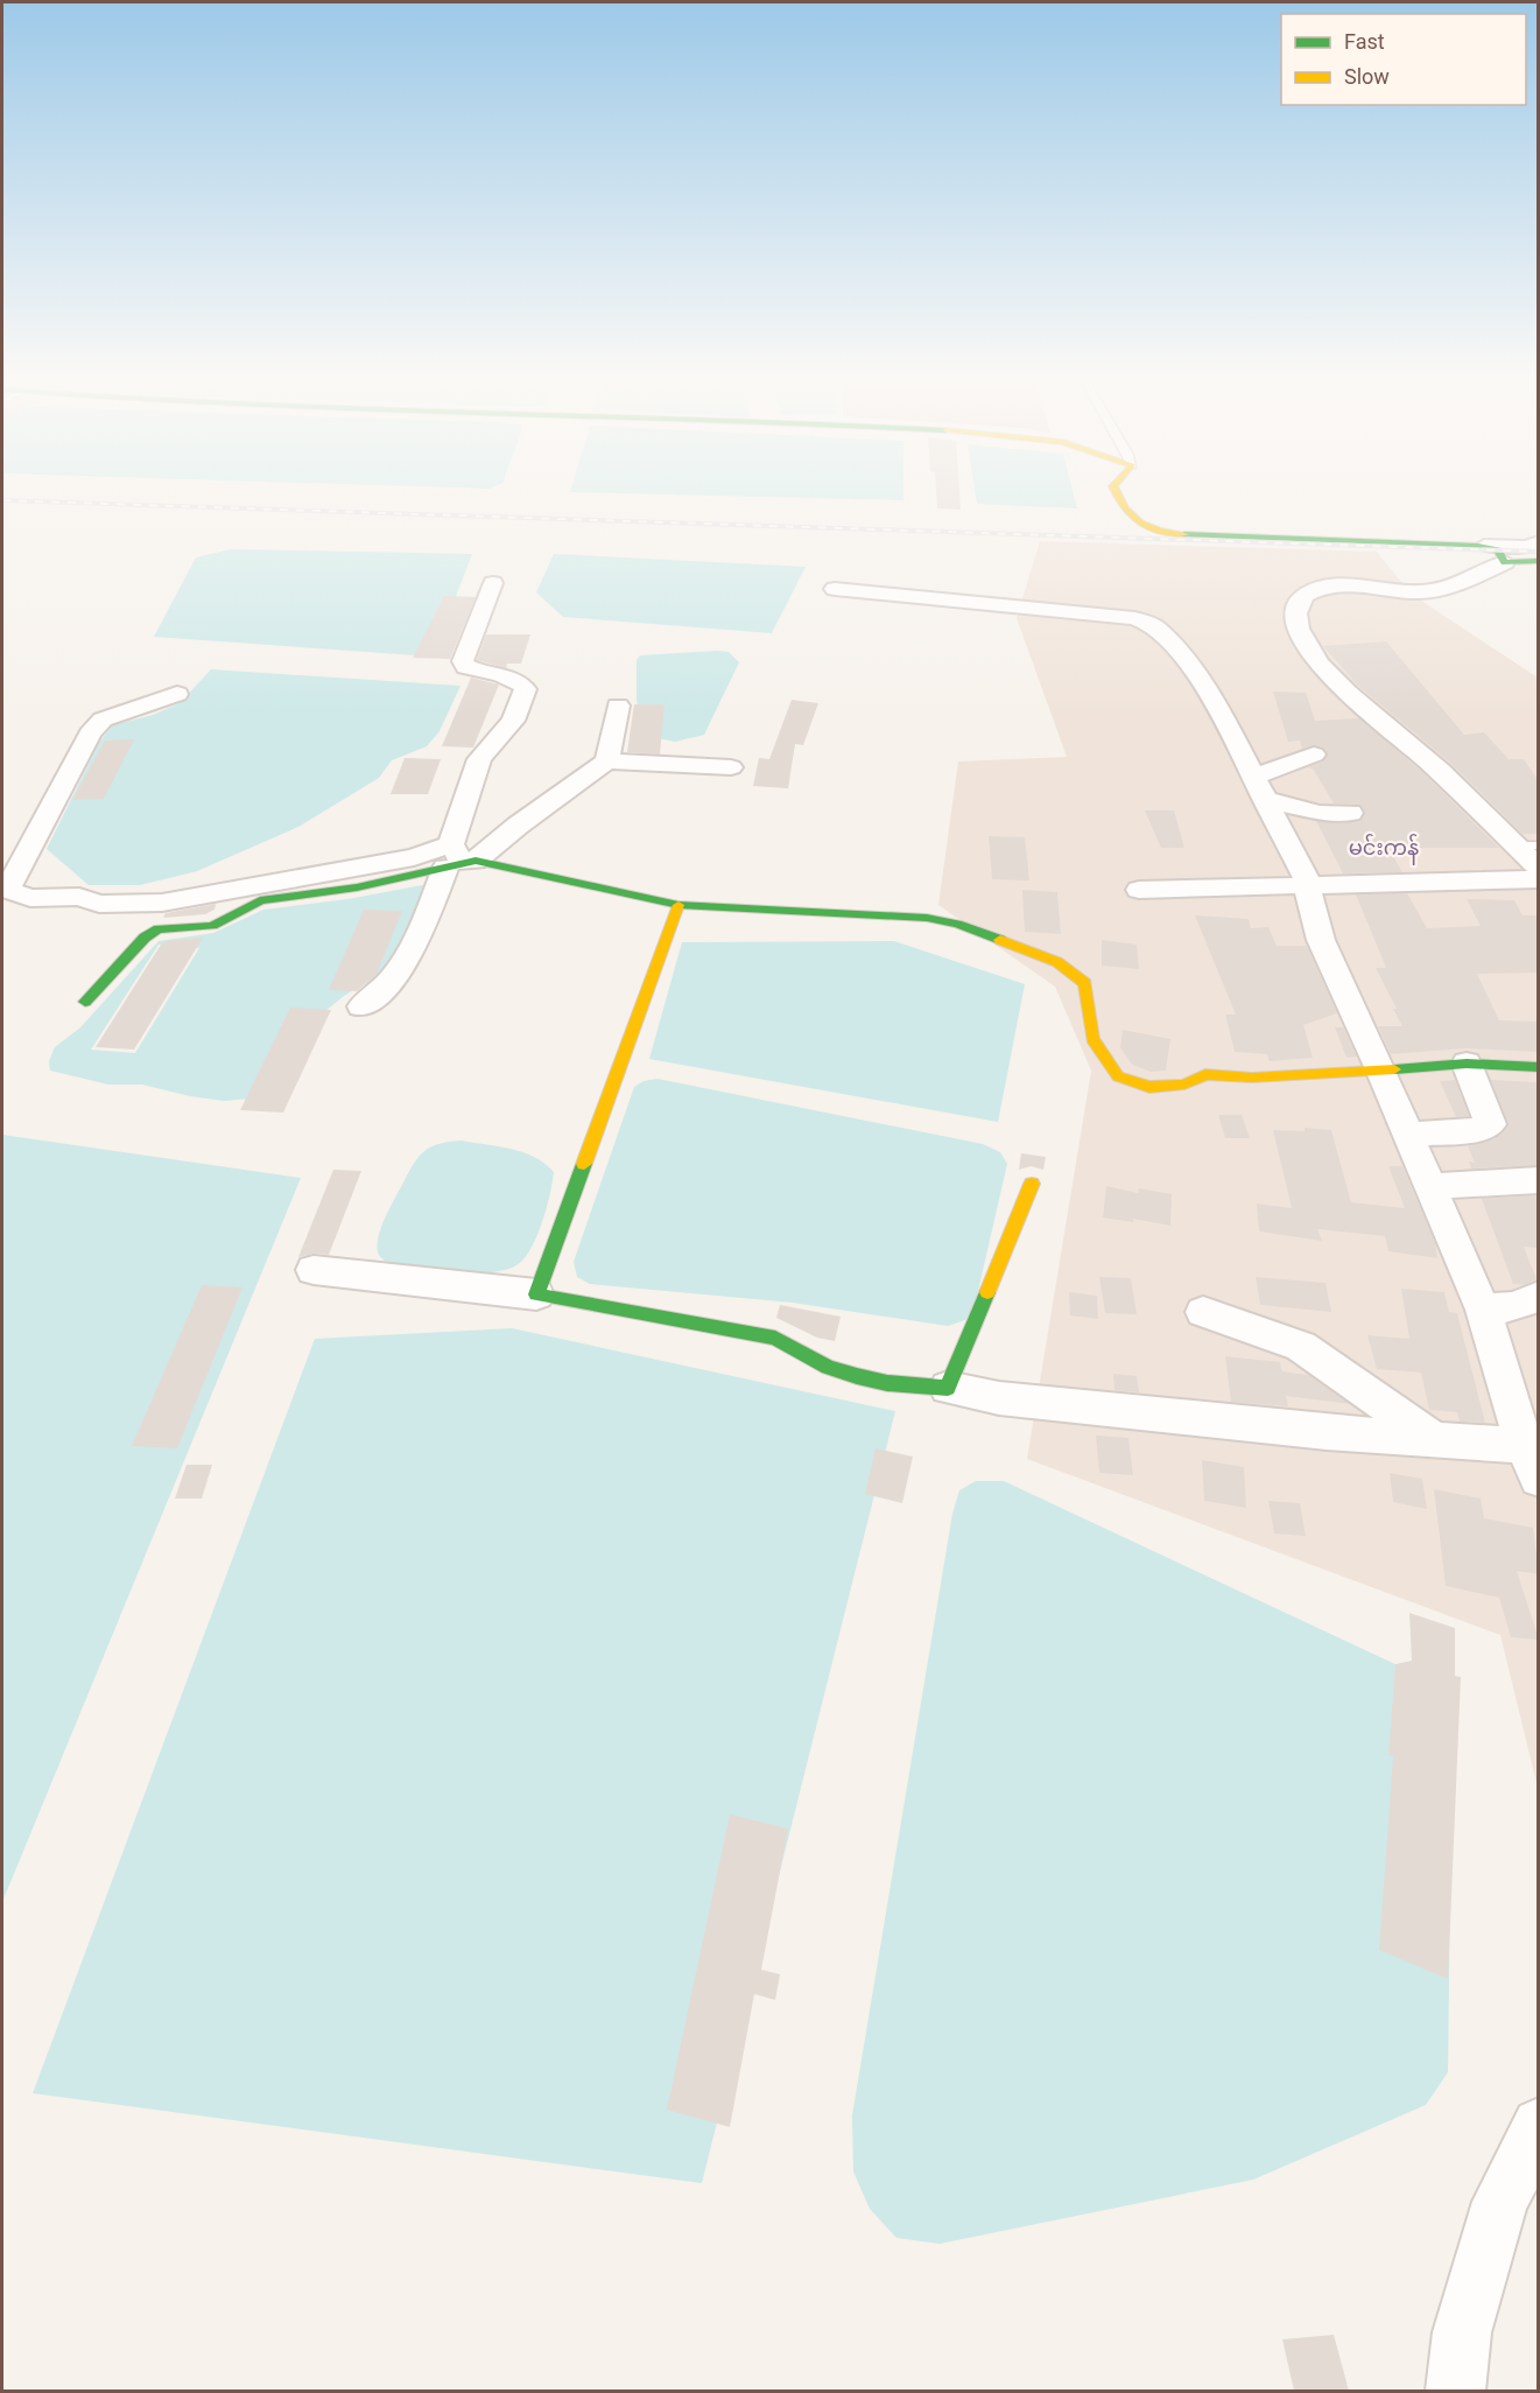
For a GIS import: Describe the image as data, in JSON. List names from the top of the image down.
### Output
{
  "districts": ["မင်းကန်"],
  "legend": ["Fast", "Slow"]
}
